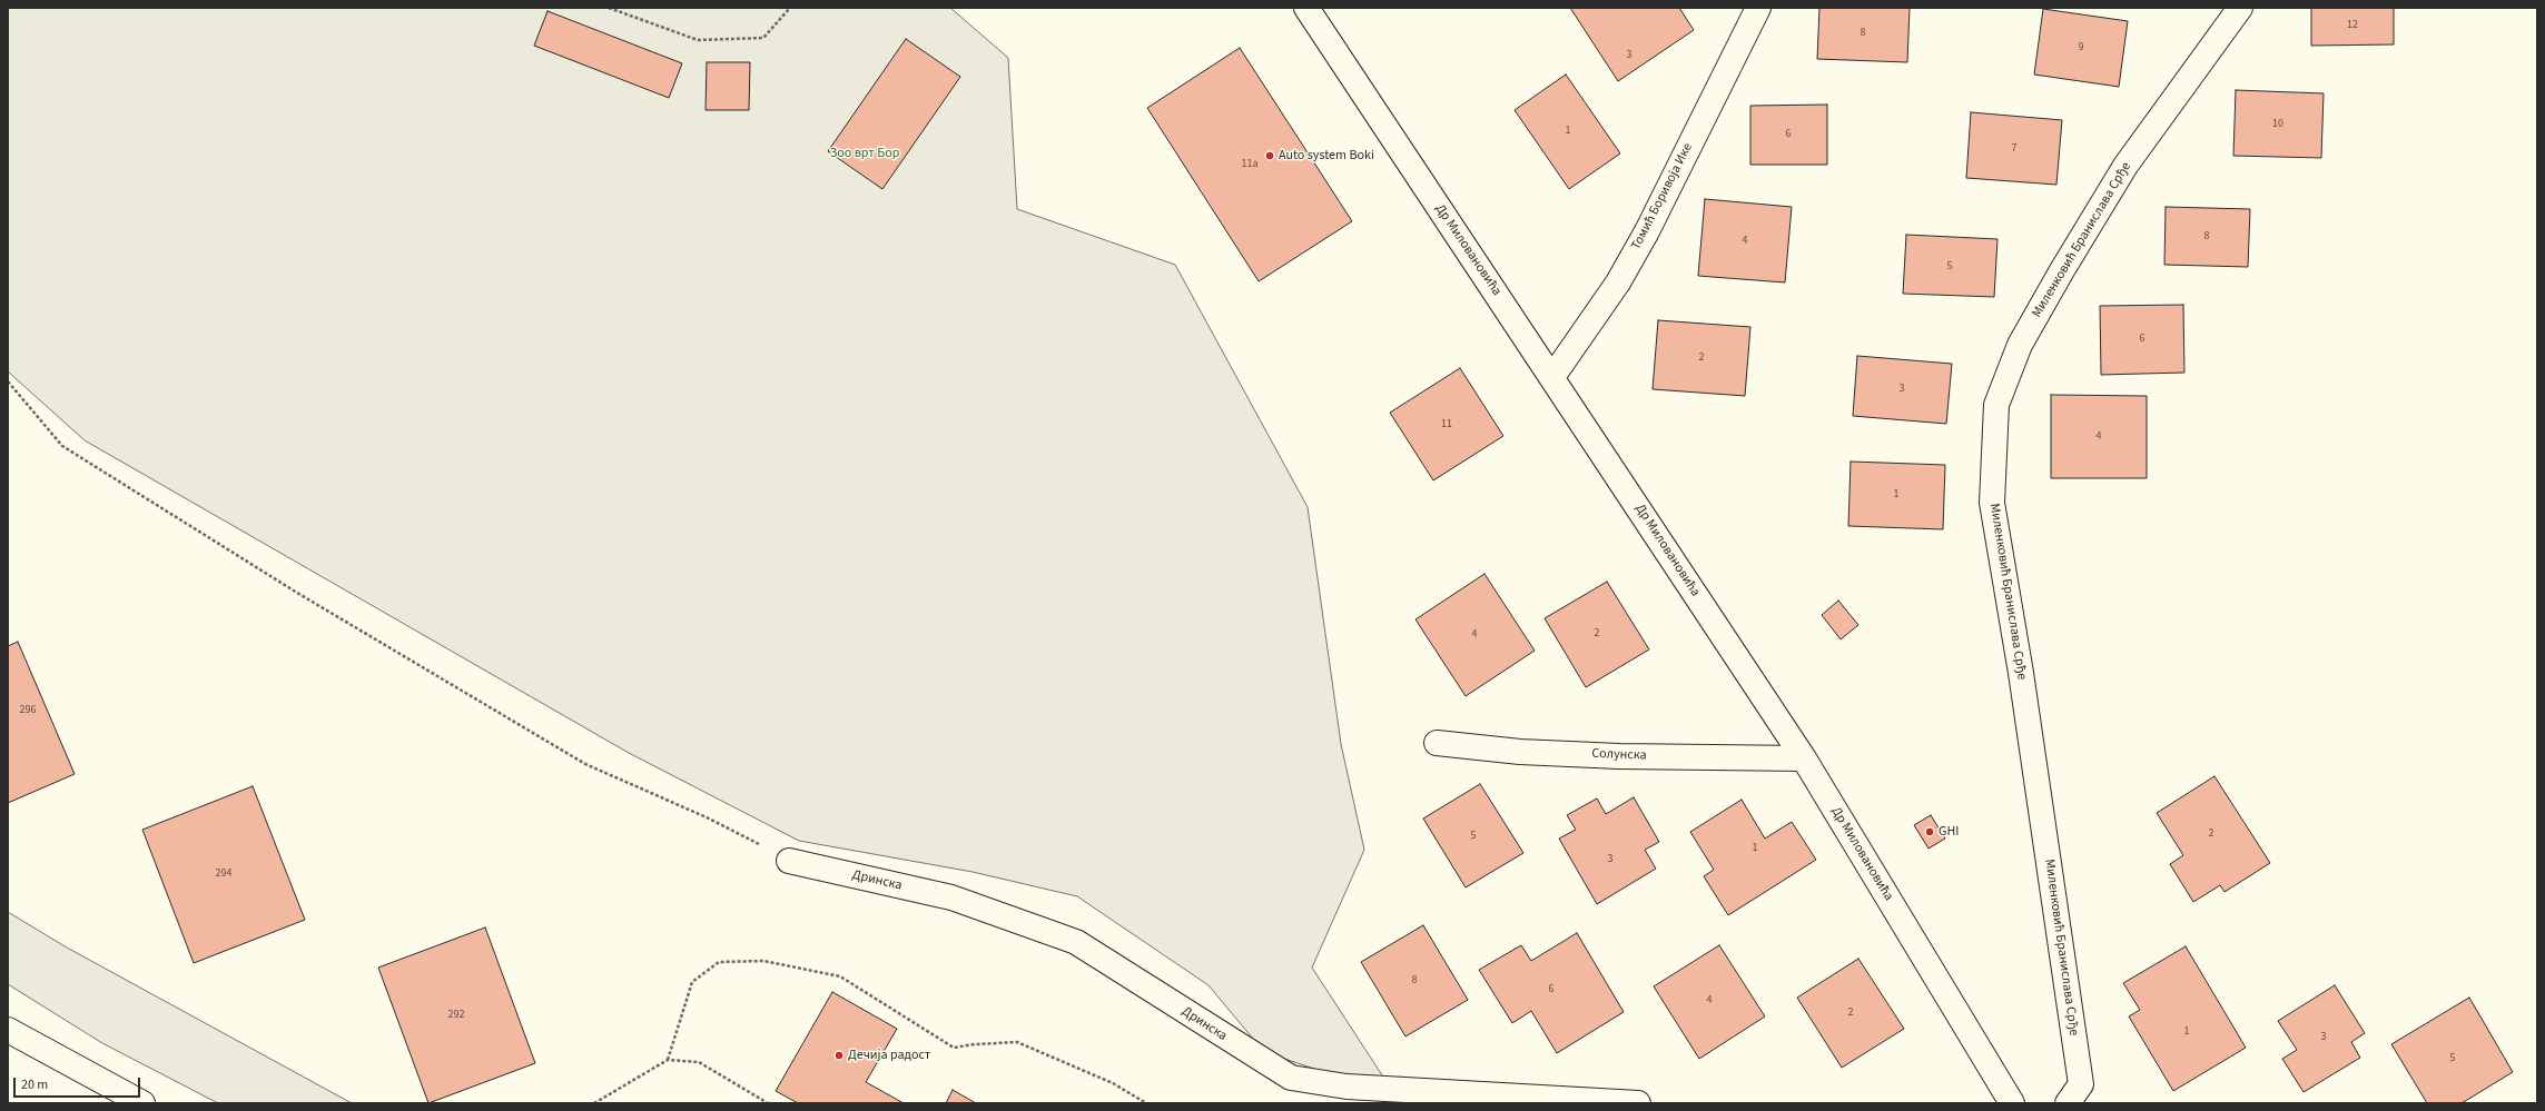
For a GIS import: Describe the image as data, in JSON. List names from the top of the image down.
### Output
{
  "streets": {
    "street": [
      "Томић Боривоја Ике",
      "Миленковић Бранислава Срђе",
      "Др Миловановића",
      "Солунска",
      "Дринска"
    ]
  },
  "crossings": [
    ["Томић Боривоја Ике", "Др Миловановића"],
    ["Др Миловановића", "Солунска"]
  ],
  "parks": ["Зоо врт Бор"],
  "places": ["Auto system Boki", "GHI", "Дечија радост"],
  "house_numbers": [
    "12",
    "8",
    "9",
    "3",
    "10",
    "1",
    "6",
    "7",
    "11a",
    "8",
    "4",
    "5",
    "6",
    "2",
    "3",
    "11",
    "4",
    "1",
    "2",
    "4",
    "296",
    "2",
    "5",
    "1",
    "3",
    "294",
    "8",
    "6",
    "4",
    "2",
    "292",
    "1",
    "3",
    "5"
  ],
  "scale_bar": "20 m"
}
